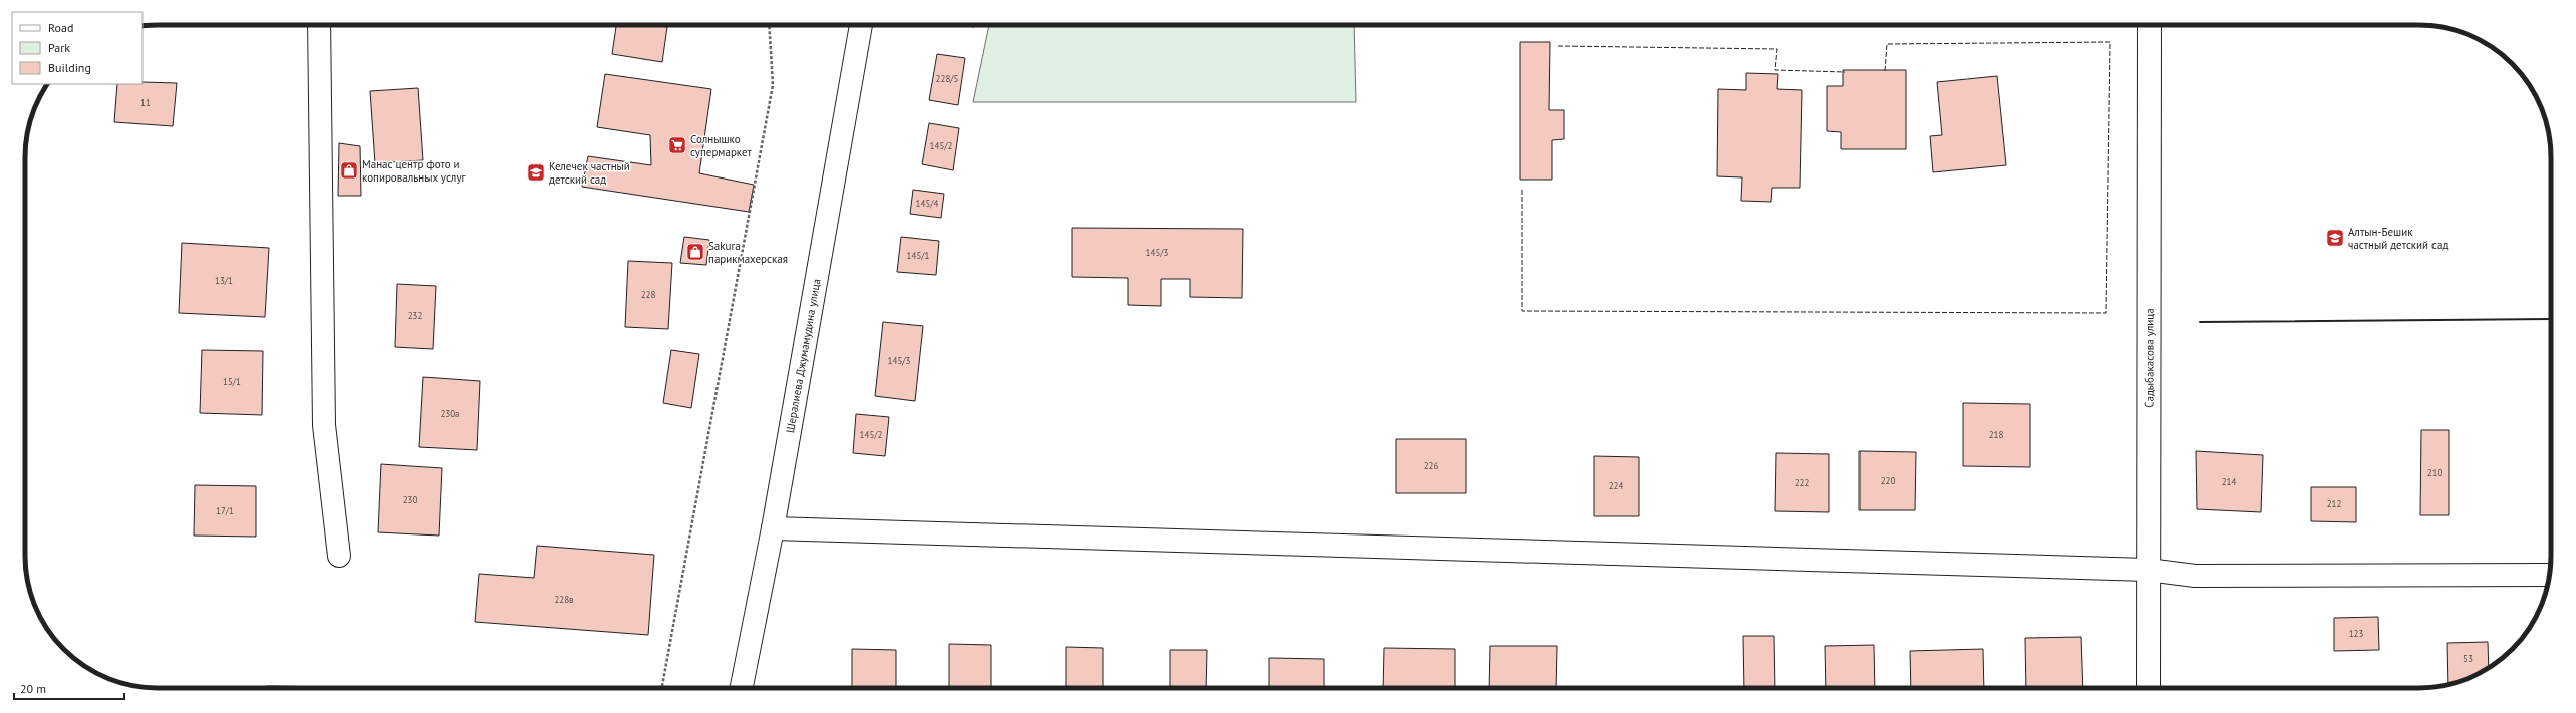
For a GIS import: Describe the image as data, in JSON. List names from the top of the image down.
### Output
{
  "streets": {
    "street": ["Шералиева Джумамудина улица", "Садыбакасова улица"]
  },
  "places": {
    "supermarket": ["Солнышко супермаркет"],
    "shop": ["Манас центр фото и копировальных услуг", "Sakura парикмахерская"],
    "school or university": ["Келечек частный детский сад", "Алтын-Бешик частный детский сад"]
  },
  "house_numbers": [
    "228/5",
    "11",
    "145/2",
    "145/4",
    "145/3",
    "145/1",
    "13/1",
    "228",
    "232",
    "145/3",
    "15/1",
    "230а",
    "145/2",
    "218",
    "226",
    "210",
    "220",
    "214",
    "222",
    "224",
    "230",
    "212",
    "17/1",
    "228в",
    "123",
    "53"
  ],
  "legend": ["Road", "Park", "Building"],
  "scale_bar": "20 m"
}
